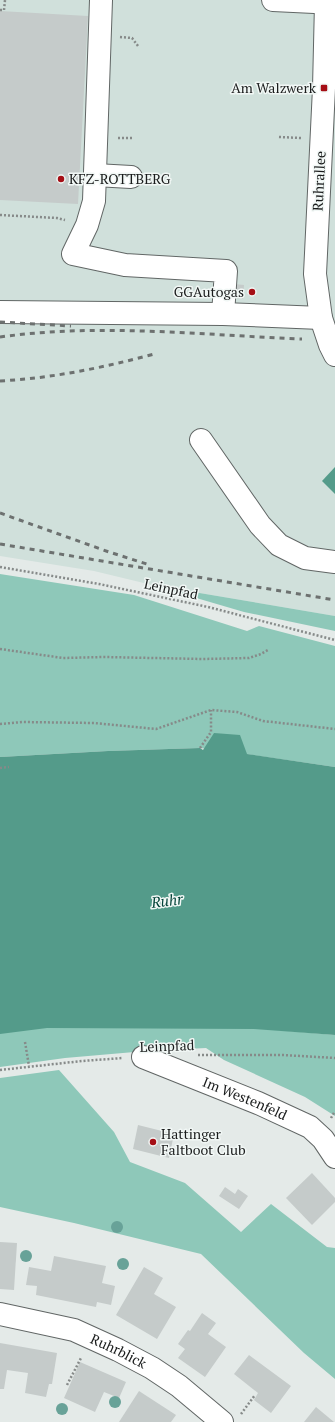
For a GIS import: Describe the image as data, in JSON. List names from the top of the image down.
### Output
{
  "streets": {
    "street": ["Ruhrallee", "Im Westenfeld", "Ruhrblick"],
    "path": ["Leinpfad"]
  },
  "crossings": [
    ["Leinpfad", "Im Westenfeld"]
  ],
  "water": ["Ruhr"],
  "places": {
    "transit": ["Am Walzwerk"],
    "other": ["KFZ-ROTTBERG", "GGAutogas", "Hattinger Faltboot Club"]
  }
}
